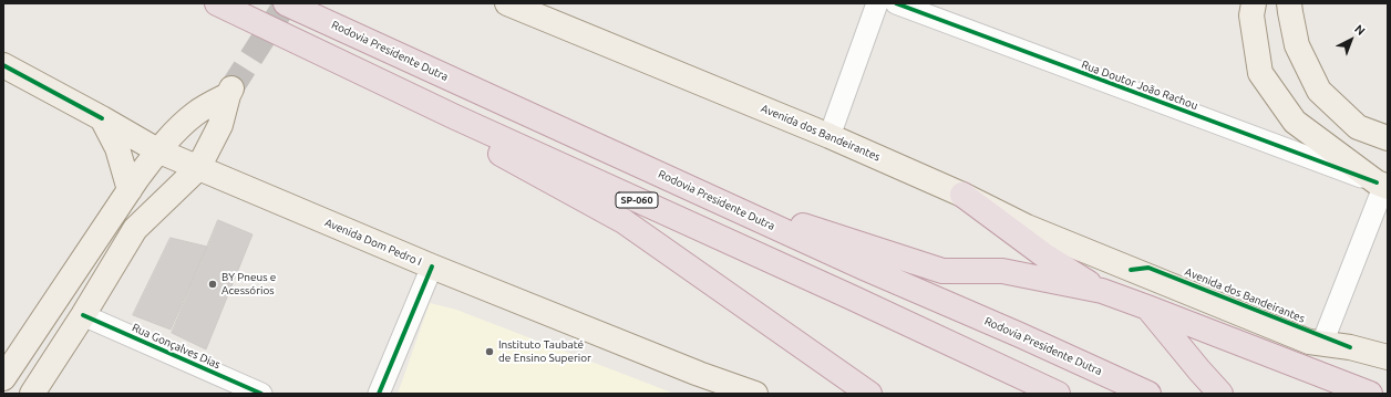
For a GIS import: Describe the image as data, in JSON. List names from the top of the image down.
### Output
{
  "streets": {
    "highway": ["Rodovia Presidente Dutra", "SP-060"],
    "main road": ["Avenida dos Bandeirantes", "Avenida Dom Pedro I"],
    "street": ["Rua Doutor João Rachou", "Rua Gonçalves Dias"]
  },
  "places": ["BY Pneus e Acessórios", "Instituto Taubaté de Ensino Superior"],
  "north": "top right"
}
